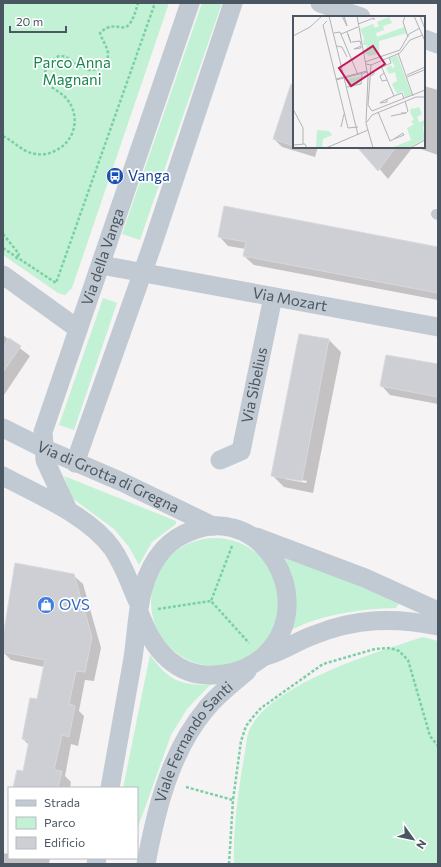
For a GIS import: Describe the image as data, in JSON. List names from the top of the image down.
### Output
{
  "streets": {
    "street": [
      "Via della Vanga",
      "Via Mozart",
      "Via Sibelius",
      "Via di Grotta di Gregna",
      "Viale Fernando Santi"
    ]
  },
  "crossings": [
    ["Via della Vanga", "Via Mozart"],
    ["Via della Vanga", "Via di Grotta di Gregna"],
    ["Via Mozart", "Via Sibelius"]
  ],
  "parks": ["Parco Anna Magnani"],
  "places": {
    "bus stop": ["Vanga"],
    "shop": ["OVS"]
  },
  "legend": ["Strada", "Parco", "Edificio"],
  "scale_bar": "20 m",
  "north": "bottom right"
}
